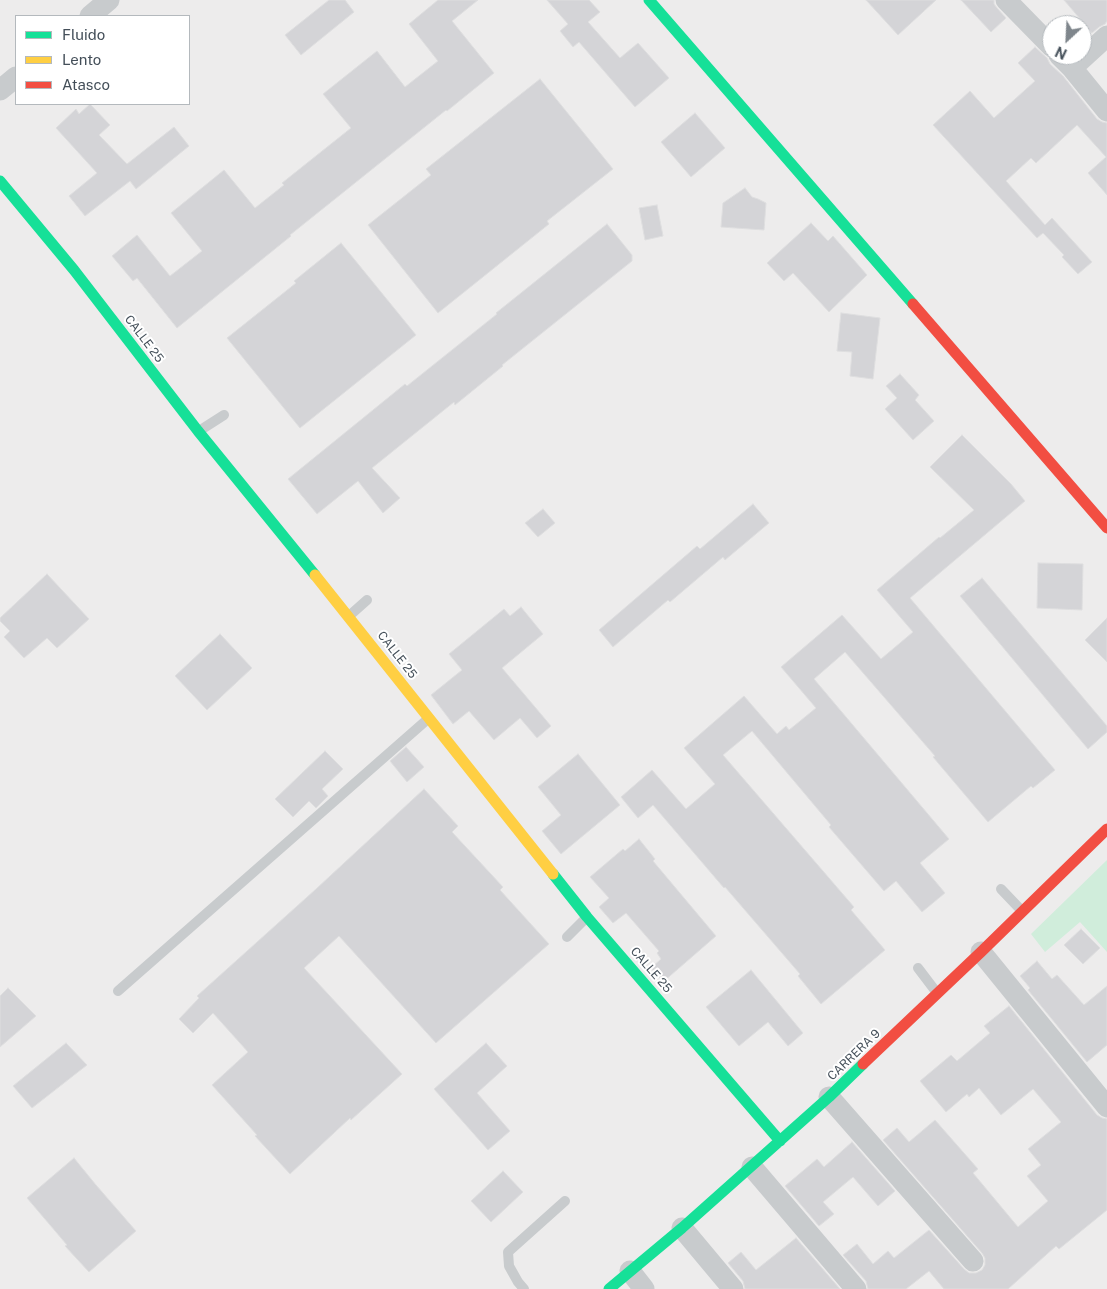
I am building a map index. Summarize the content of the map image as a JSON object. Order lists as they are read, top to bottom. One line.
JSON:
{"streets":{"street":["CALLE 25","CARRERA 9"]},"crossings":[["CALLE 25","CARRERA 9"]],"legend":["Fluido","Lento","Atasco"],"north":"bottom left"}
